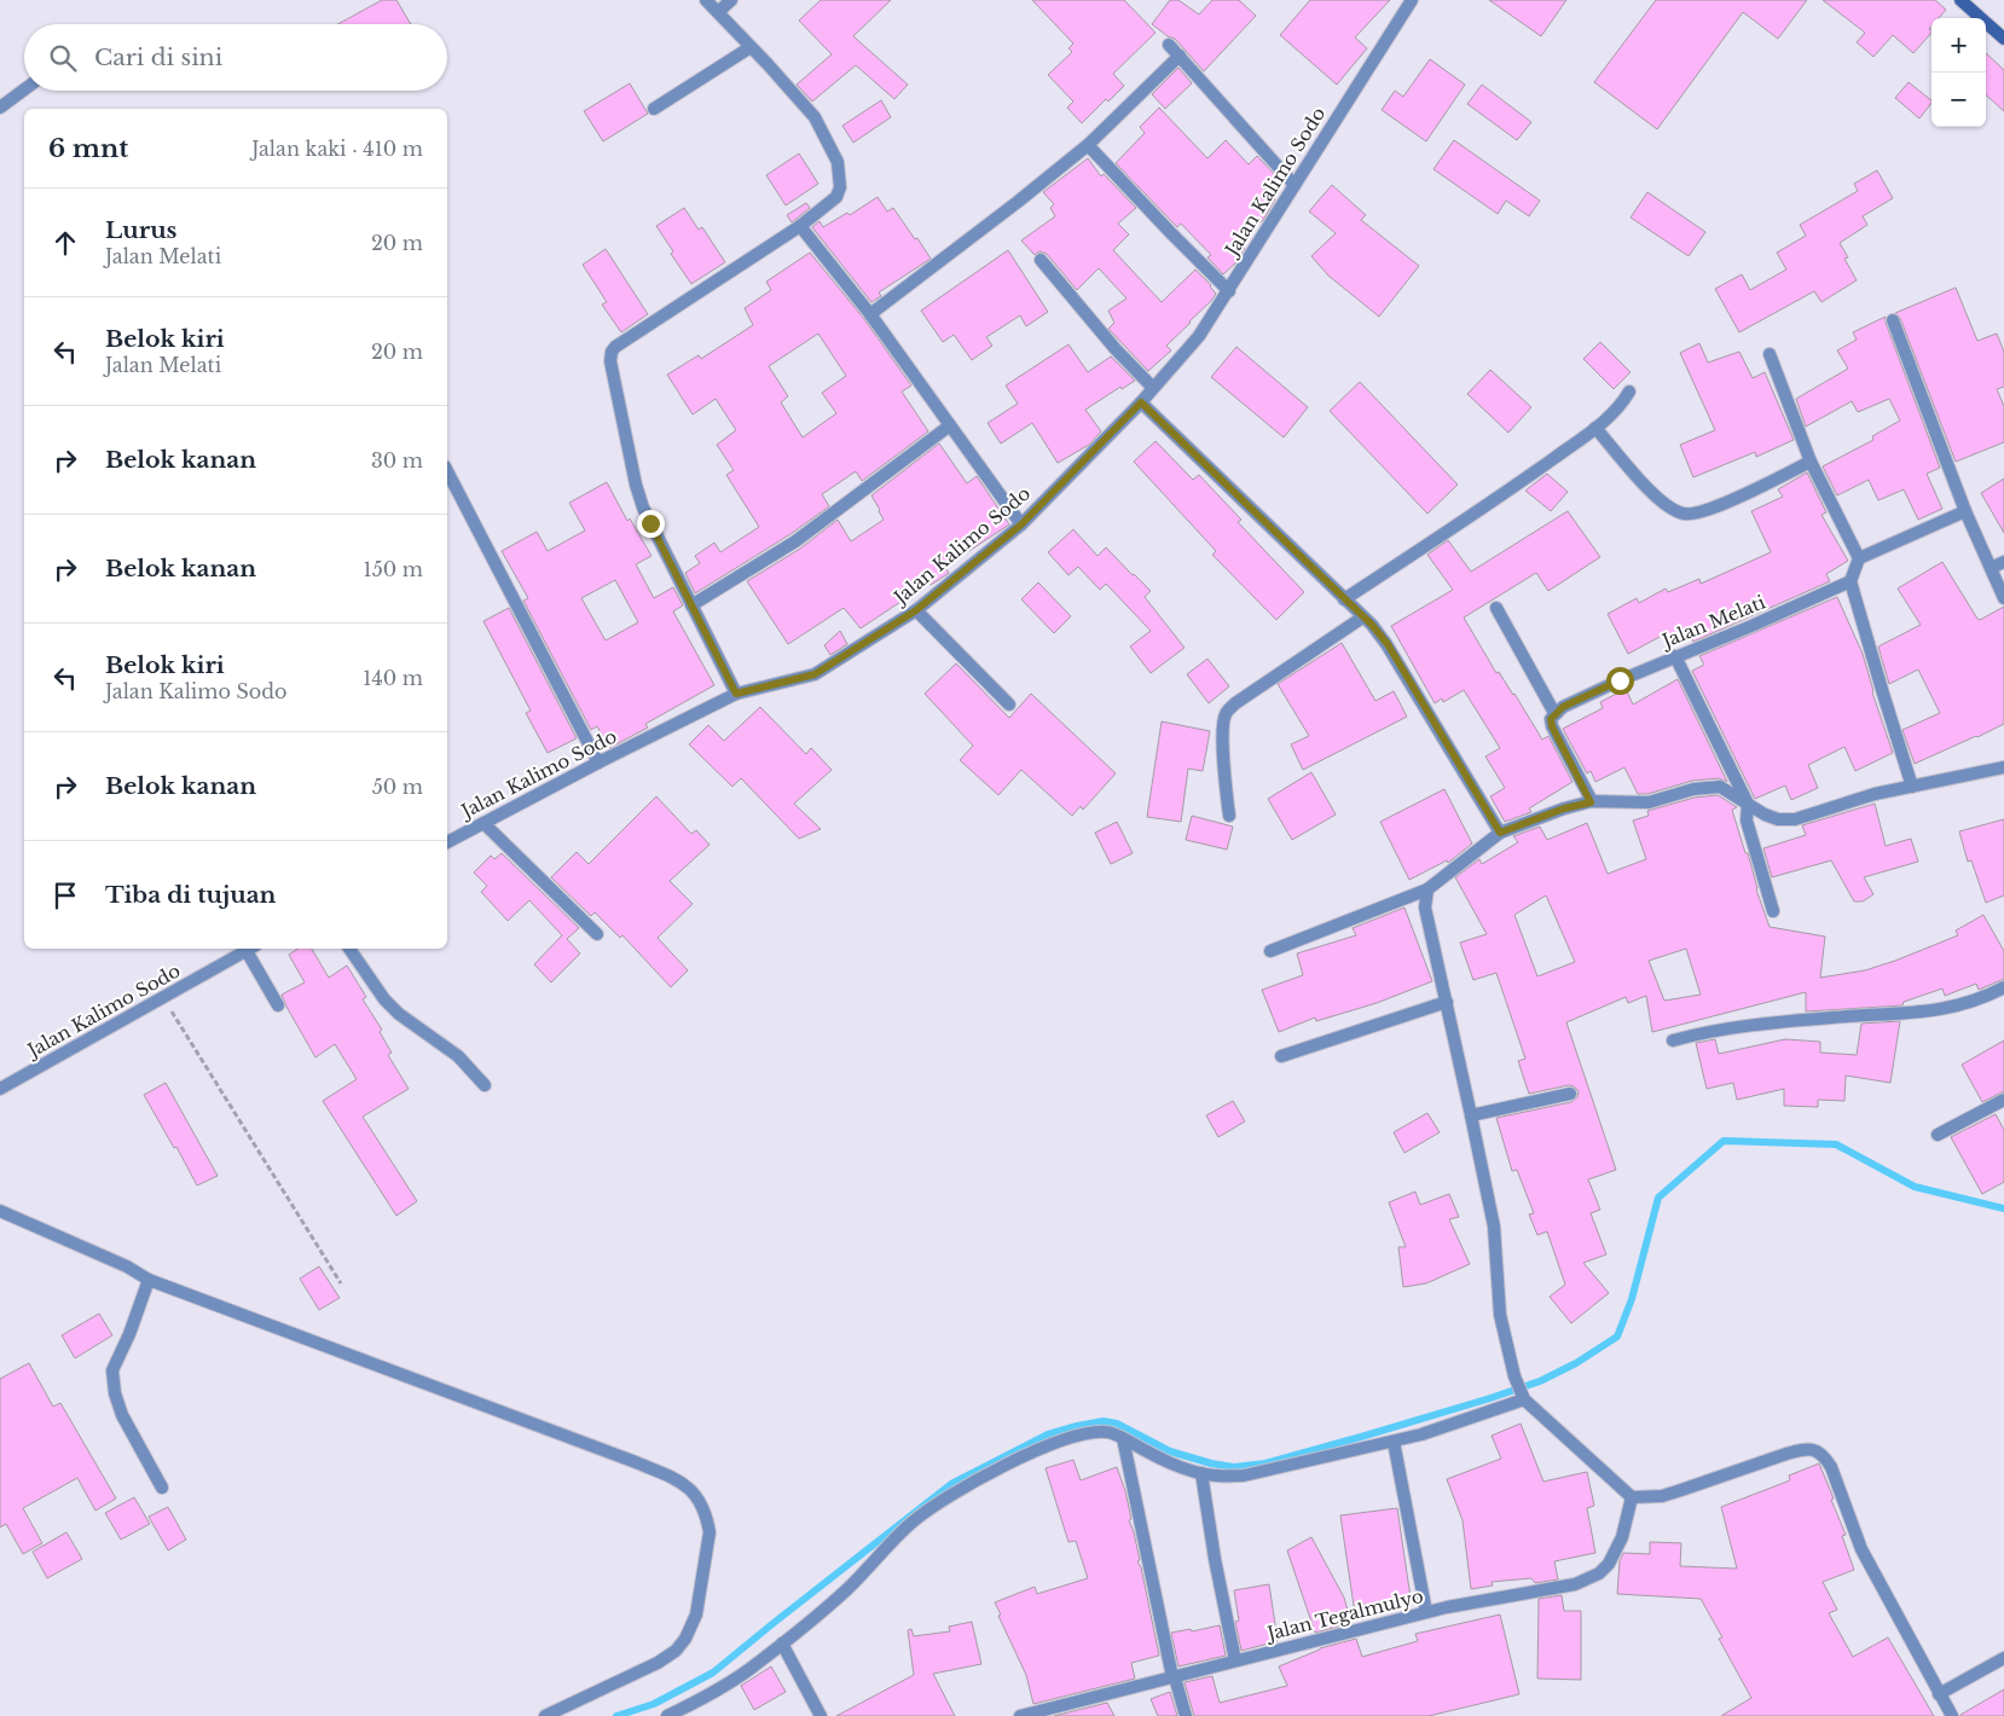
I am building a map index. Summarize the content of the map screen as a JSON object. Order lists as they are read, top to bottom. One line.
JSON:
{"streets":{"street":["Jalan Kalimo Sodo","Jalan Melati","Jalan Tegalmulyo"]},"page":{"map_buttons":["+","−"],"search":"Cari di sini","heading":["6 mnt","Jalan kaki · 410 m"],"list":[["Lurus","Jalan Melati","20 m"],["Belok kiri","Jalan Melati","20 m"],["Belok kanan","30 m"],["Belok kanan","150 m"],["Belok kiri","Jalan Kalimo Sodo","140 m"],["Belok kanan","50 m"],"Tiba di tujuan"]}}
